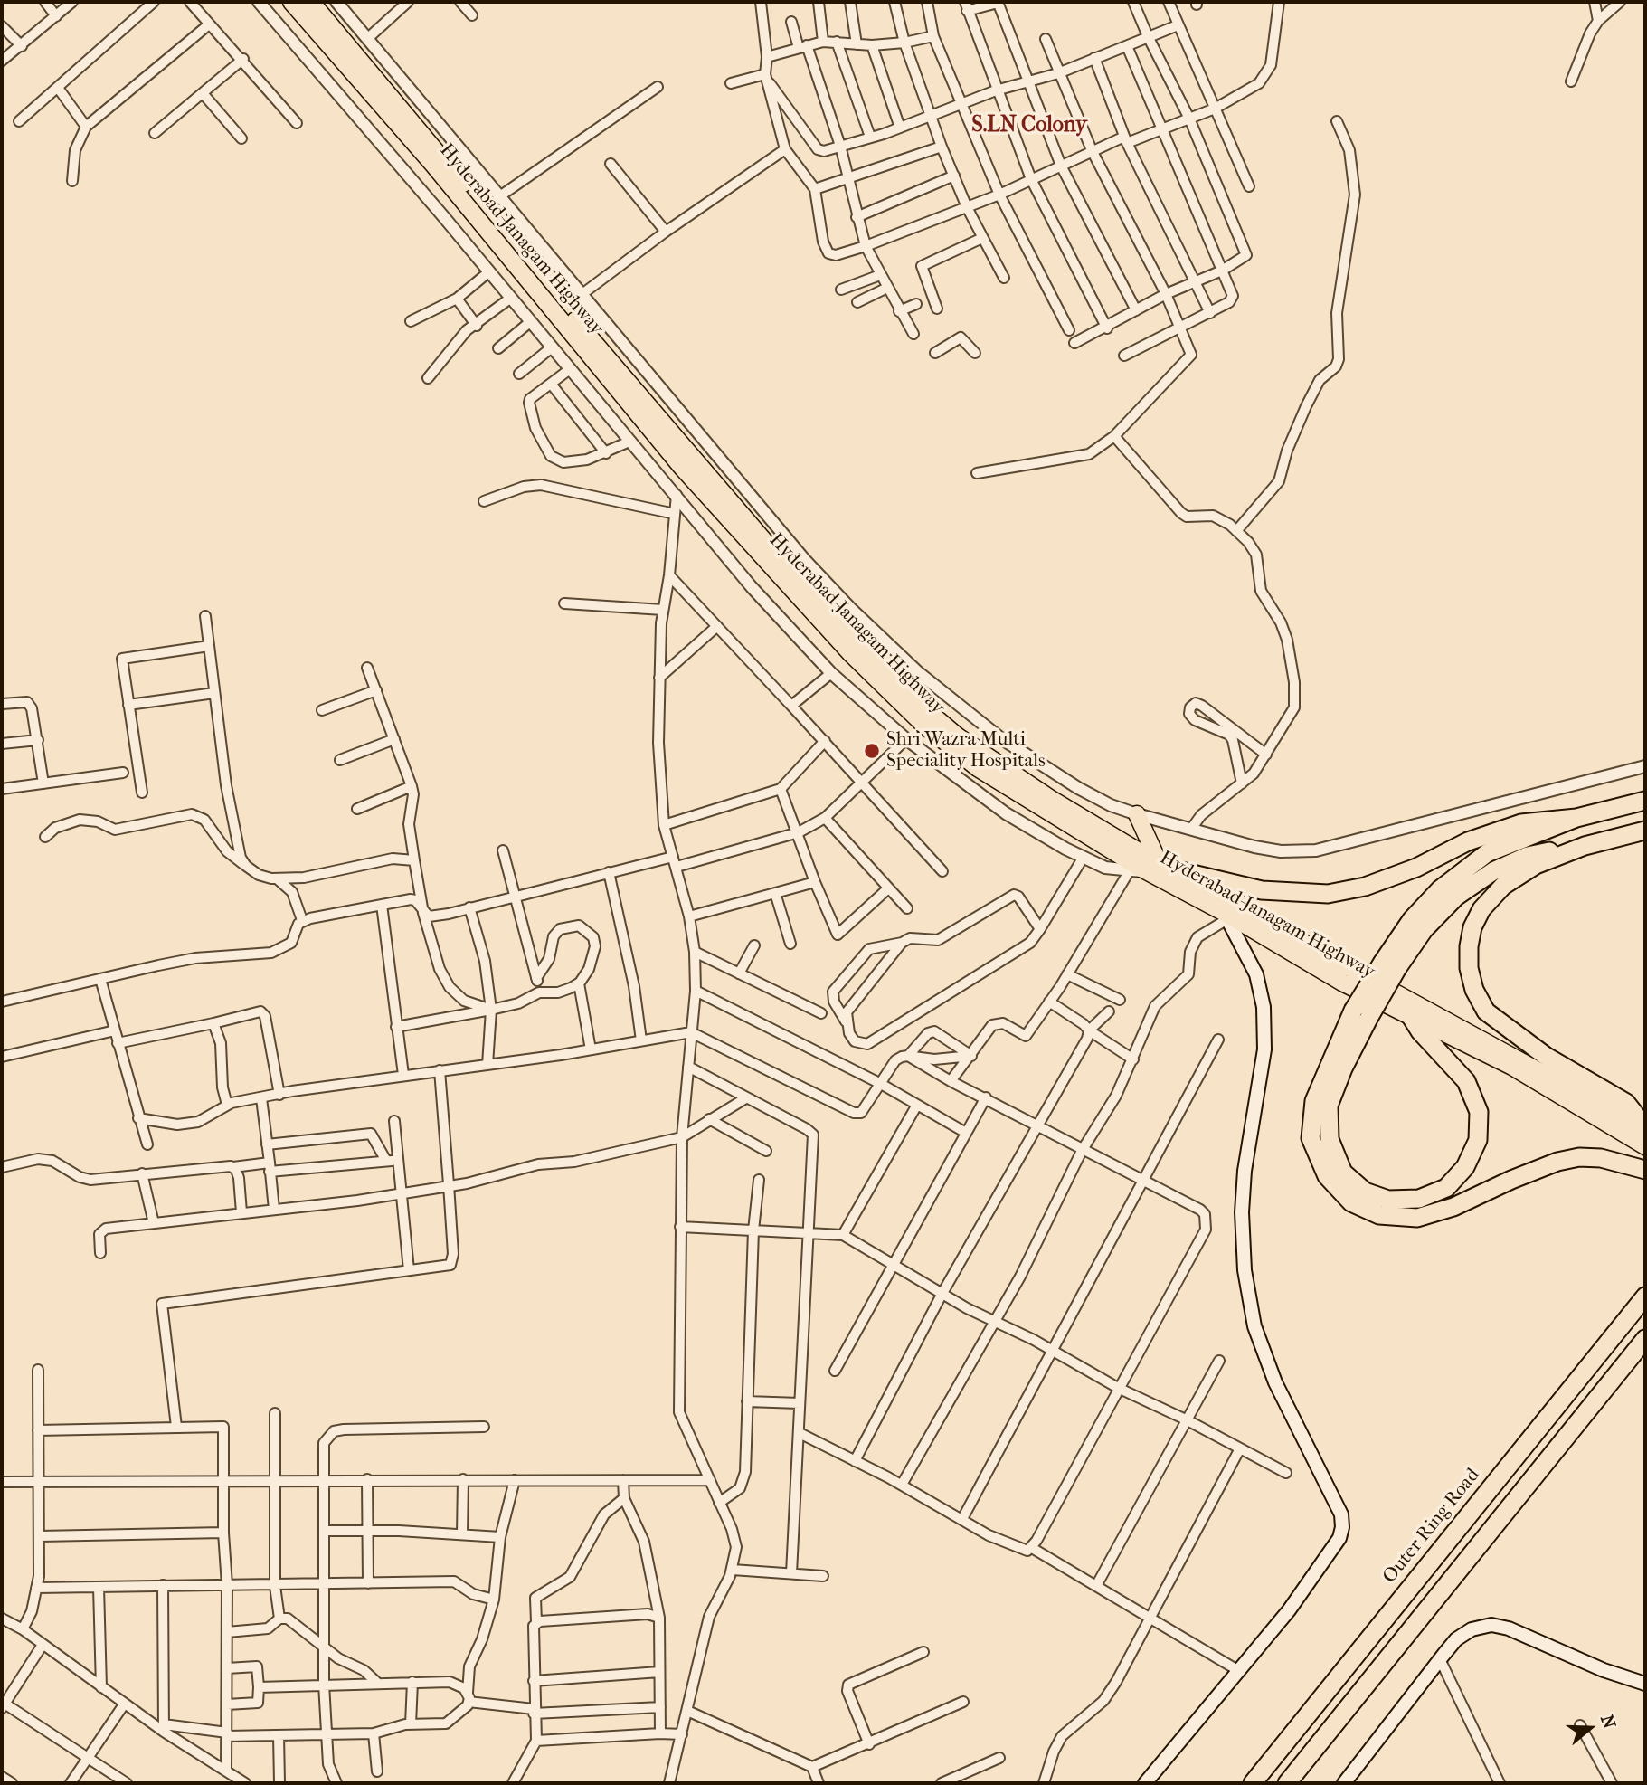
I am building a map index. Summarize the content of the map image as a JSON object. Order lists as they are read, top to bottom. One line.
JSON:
{"streets":{"highway":["Hyderabad-Janagam Highway","Outer Ring Road"]},"districts":["S.LN Colony"],"places":["Shri Wazra Multi Speciality Hospitals"],"north":"right"}
